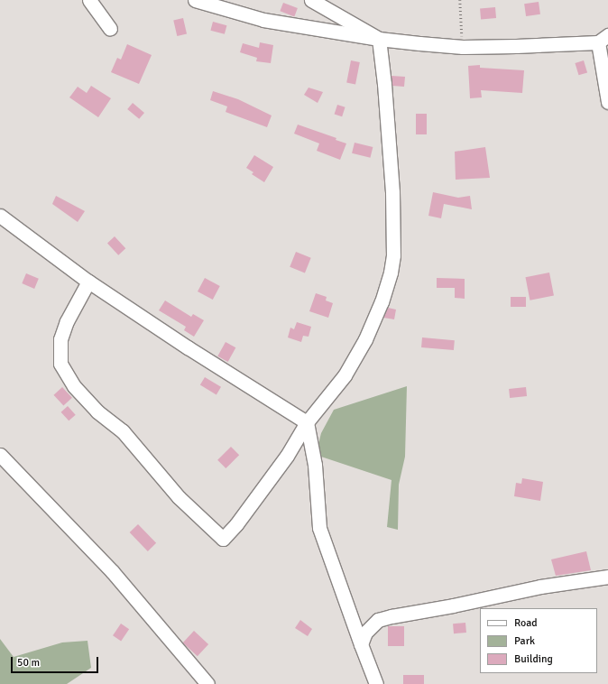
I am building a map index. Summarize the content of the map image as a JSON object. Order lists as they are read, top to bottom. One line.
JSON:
{"legend":["Road","Park","Building"],"scale_bar":"50 m"}
